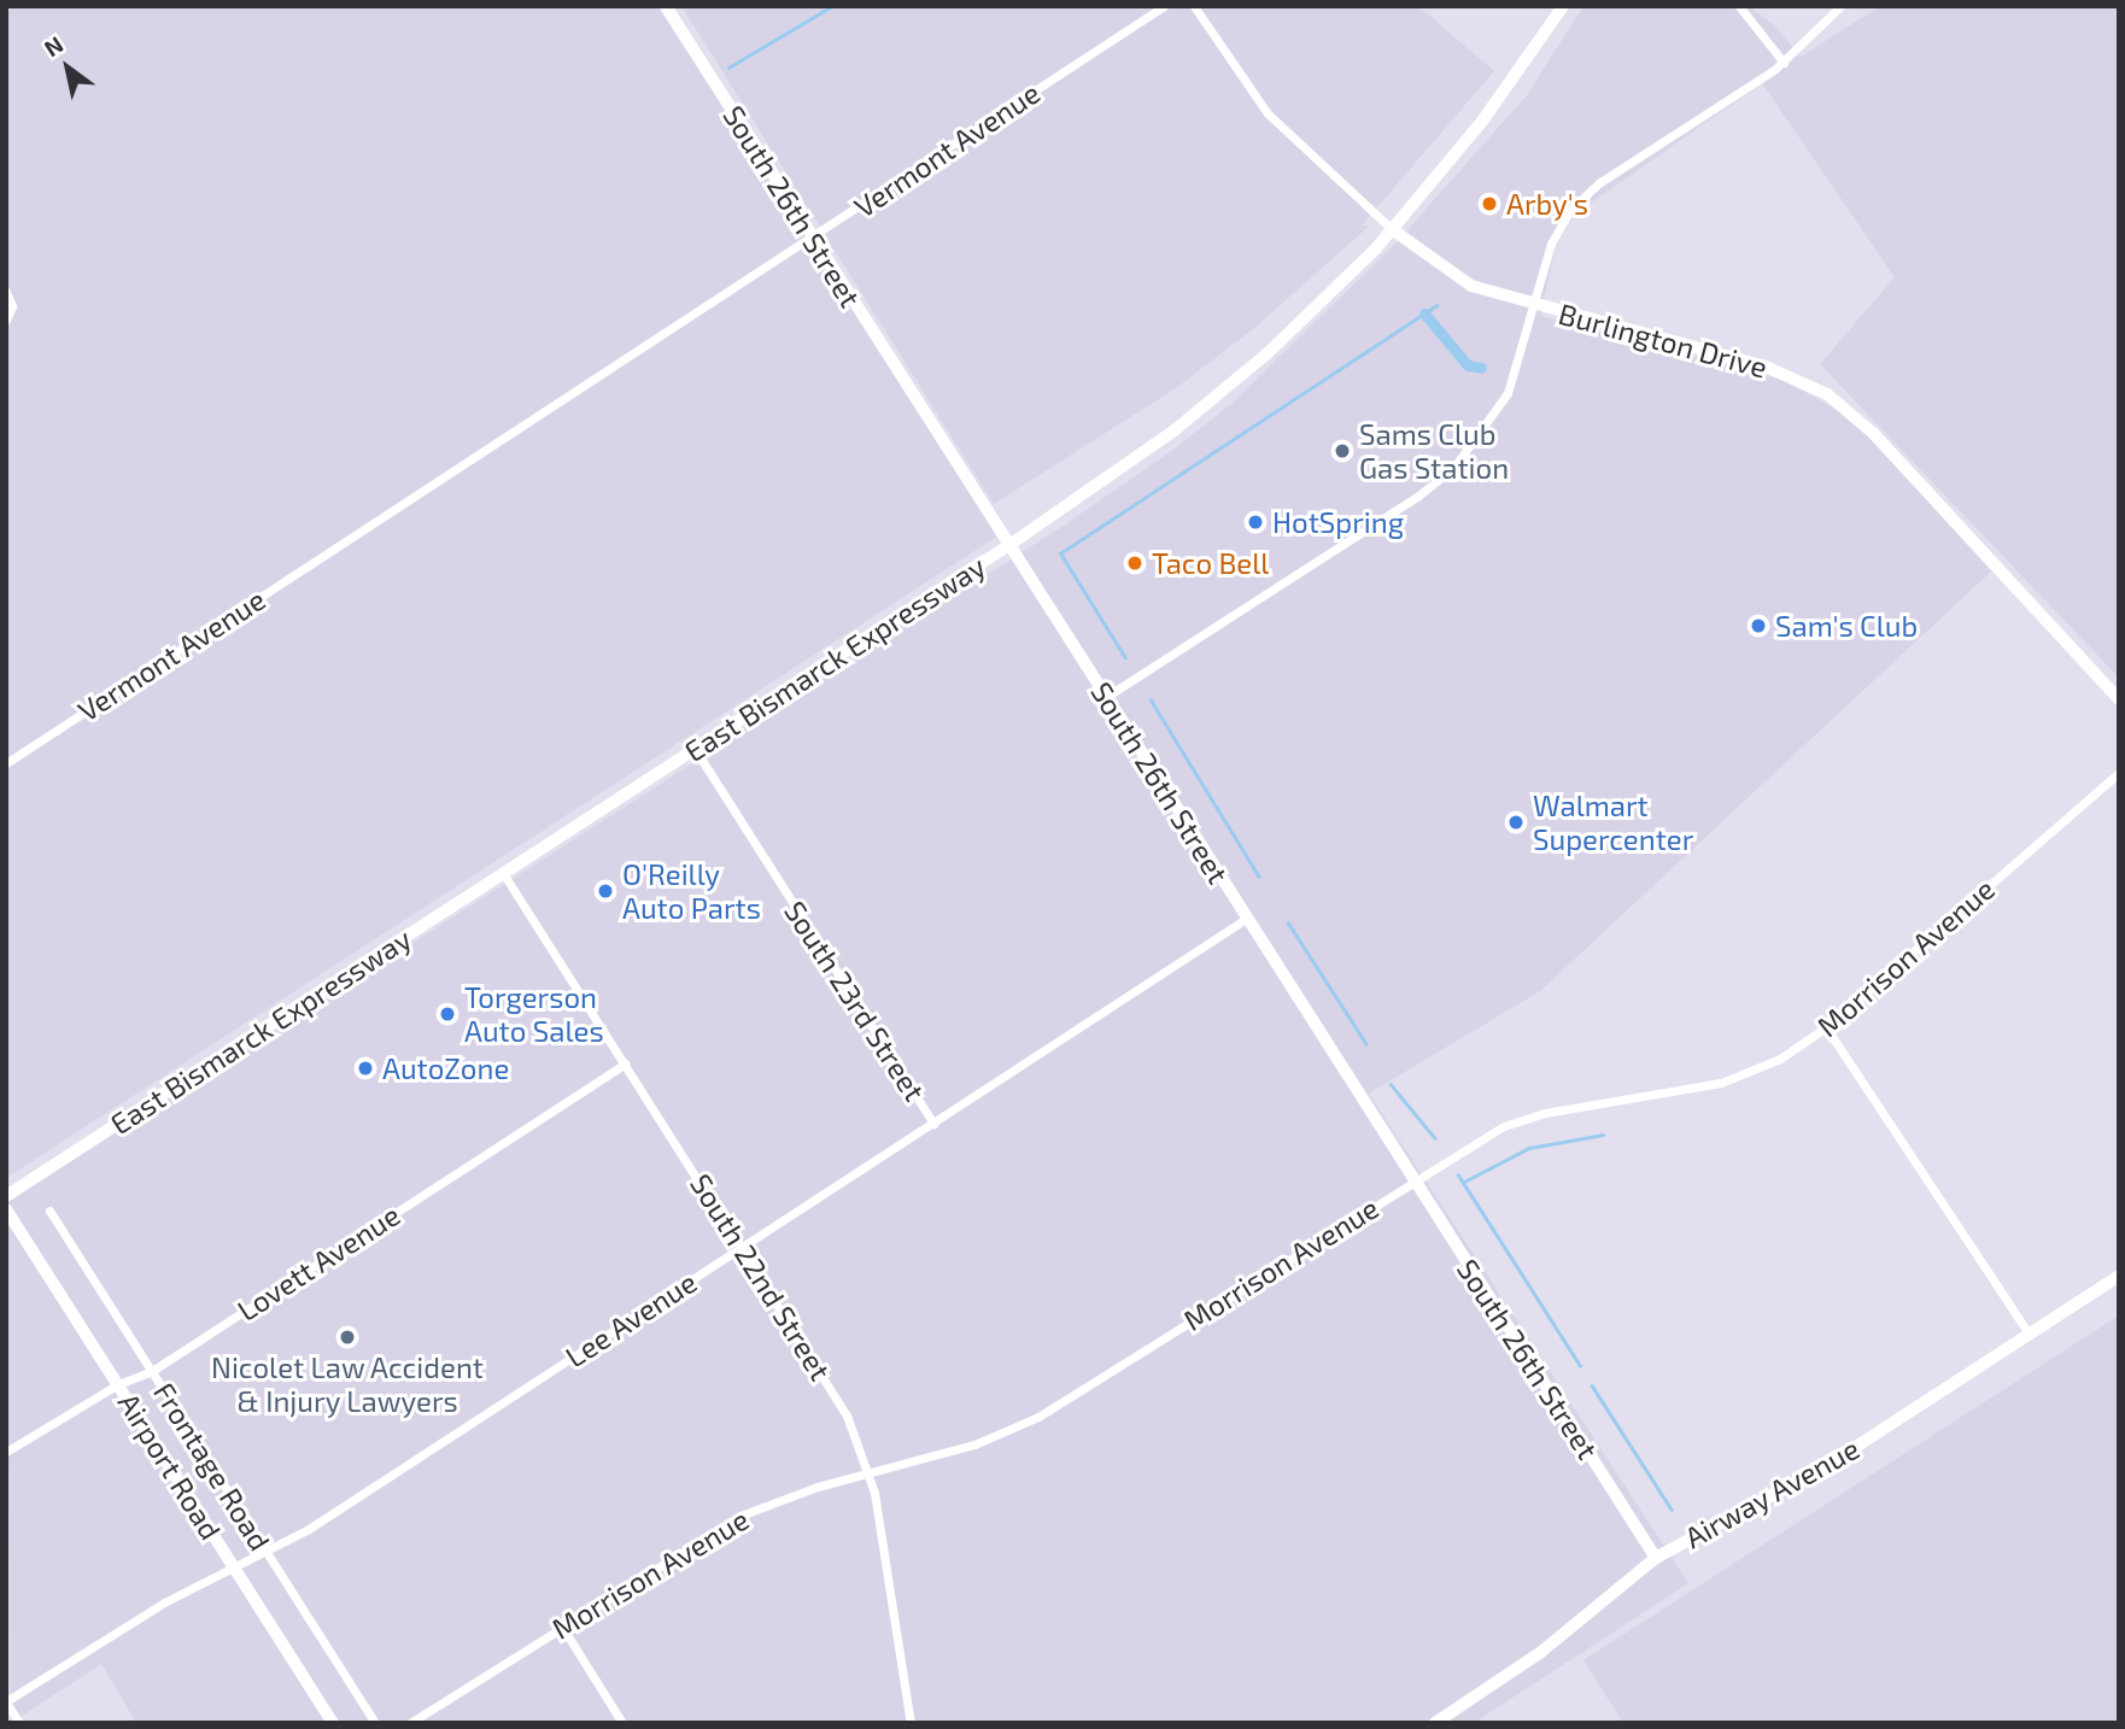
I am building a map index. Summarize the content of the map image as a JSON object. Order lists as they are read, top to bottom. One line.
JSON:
{"streets":{"main road":["East Bismarck Expressway"],"street":["Vermont Avenue","South 26th Street","Burlington Drive","Morrison Avenue","South 23rd Street","Lovett Avenue","South 22nd Street","Lee Avenue","Airport Road","Frontage Road","Airway Avenue"]},"crossings":[["Vermont Avenue","South 26th Street"],["South 26th Street","East Bismarck Expressway"],["South 26th Street","Morrison Avenue"],["South 26th Street","Lee Avenue"],["South 26th Street","Airway Avenue"],["Burlington Drive","East Bismarck Expressway"],["East Bismarck Expressway","South 23rd Street"],["East Bismarck Expressway","South 22nd Street"],["Morrison Avenue","South 22nd Street"],["South 23rd Street","Lee Avenue"],["Lovett Avenue","South 22nd Street"],["Lovett Avenue","Airport Road"],["Lovett Avenue","Frontage Road"],["South 22nd Street","Lee Avenue"],["Lee Avenue","Airport Road"],["Lee Avenue","Frontage Road"]],"places":["Arby's","Sams Club Gas Station","HotSpring","Taco Bell","Sam's Club","Walmart Supercenter","O'Reilly Auto Parts","Torgerson Auto Sales","AutoZone","Nicolet Law Accident & Injury Lawyers"],"north":"top left"}
